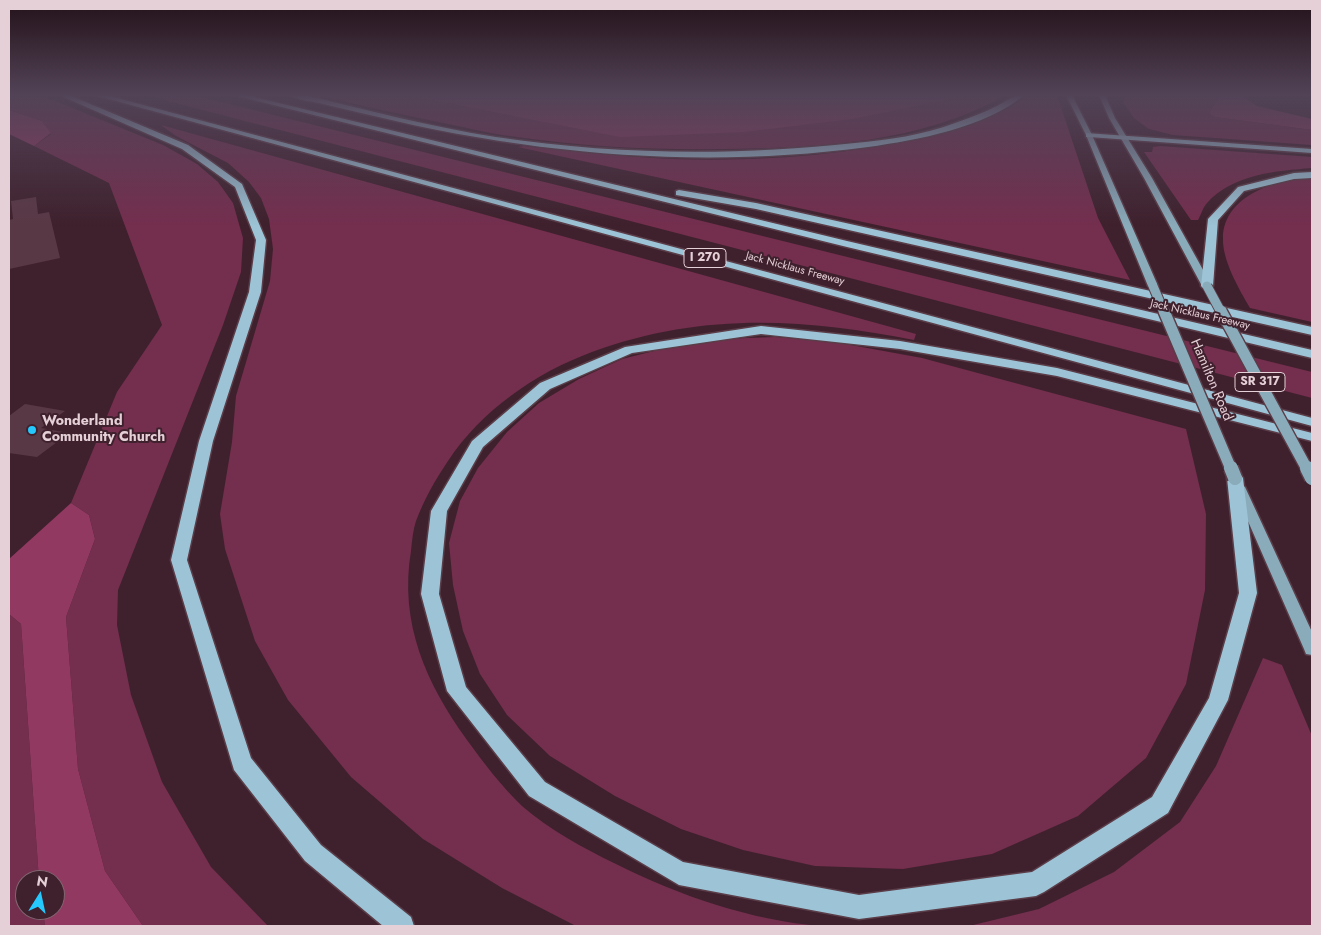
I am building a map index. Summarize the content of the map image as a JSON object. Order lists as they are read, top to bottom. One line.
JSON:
{"streets":{"highway":["I 270","Jack Nicklaus Freeway"],"main road":["Hamilton Road","SR 317"]},"places":["Wonderland Community Church"],"north":"top"}
